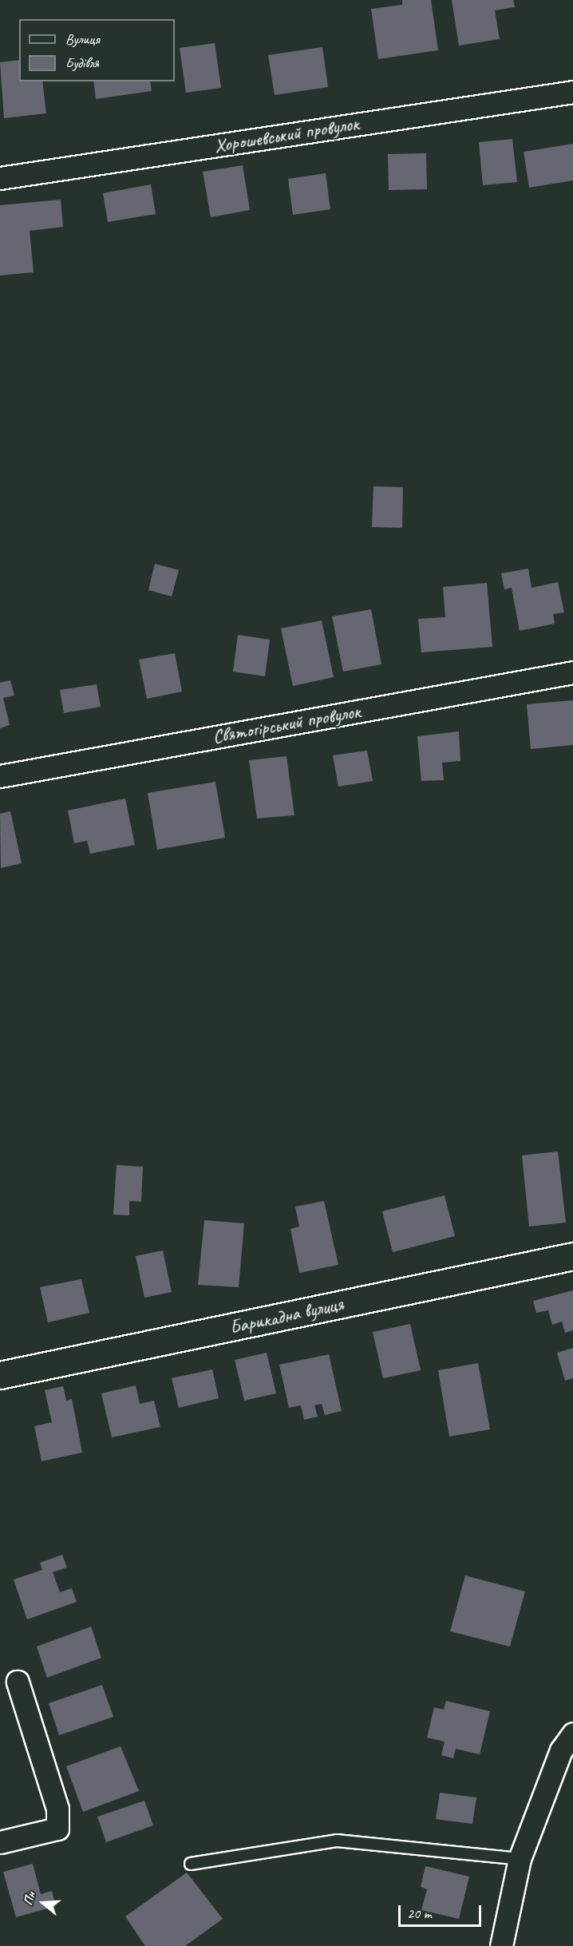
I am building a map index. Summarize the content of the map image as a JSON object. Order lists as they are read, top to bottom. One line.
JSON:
{"streets":{"street":["Хорошевський провулок","Святогірський провулок","Барикадна вулиця"]},"legend":["Вулиця","Будівля"],"scale_bar":"20 m","north":"left"}
